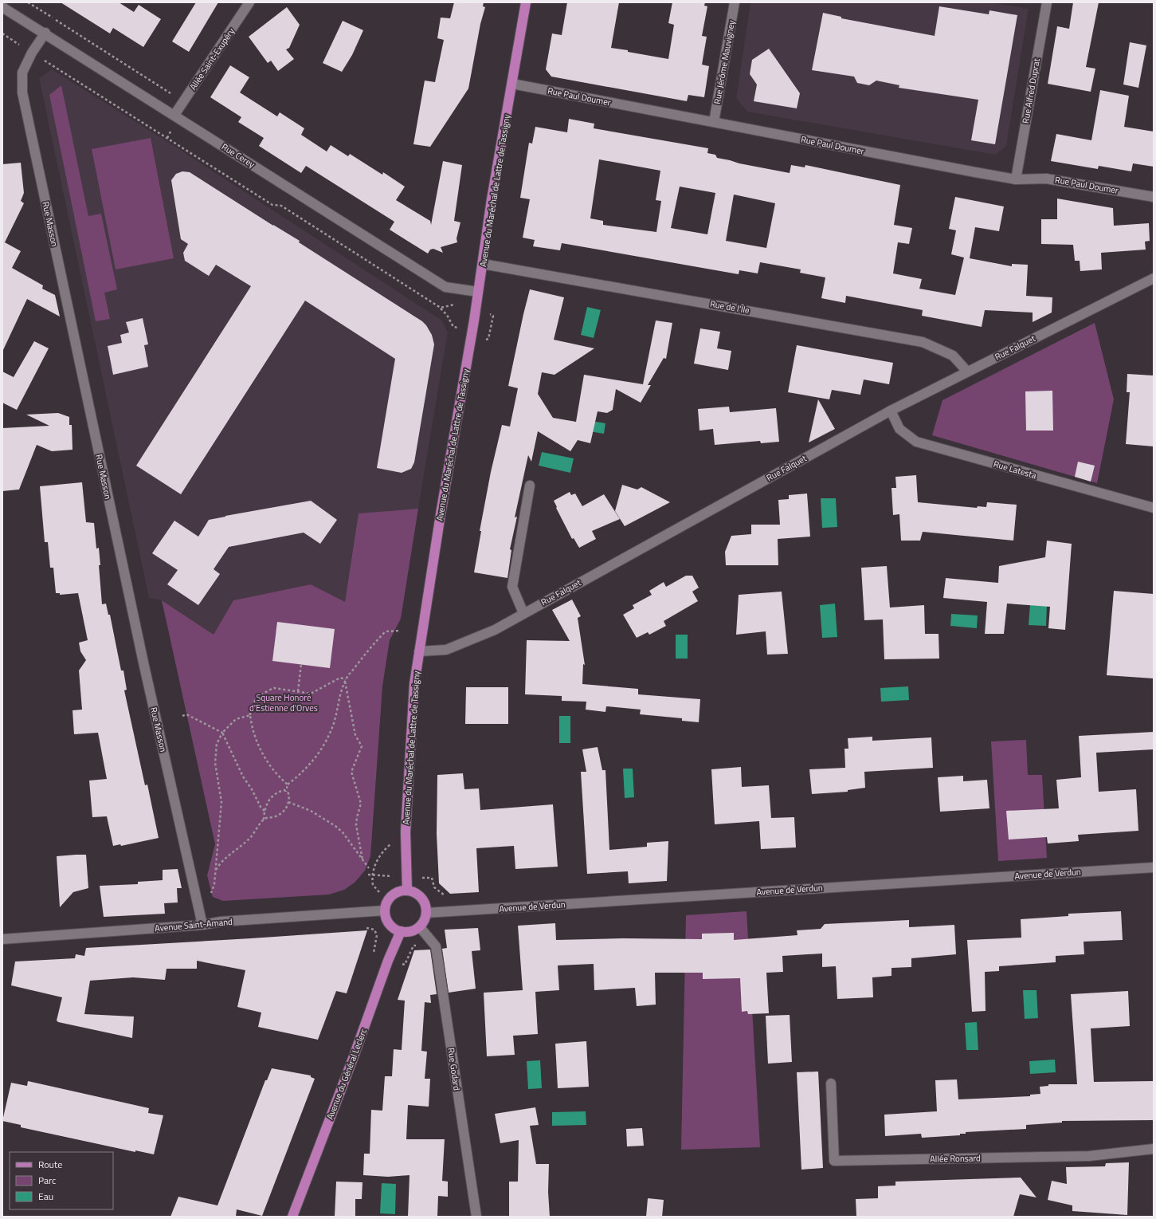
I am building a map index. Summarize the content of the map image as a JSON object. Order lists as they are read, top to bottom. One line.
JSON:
{"streets":{"main road":["Avenue du Maréchal de Lattre de Tassigny","Avenue du Général Leclerc"],"street":["Allée Saint-Exupéry","Rue Jérôme Mauvigney","Rue Alfred Duprat","Rue Paul Doumer","Rue Cerey","Rue Masson","Rue de l'Île","Rue Falquet","Rue Latesta","Avenue de Verdun","Avenue Saint-Amand","Rue Godard","Allée Ronsard"]},"crossings":[["Allée Saint-Exupéry","Rue Cerey"],["Rue Jérôme Mauvigney","Rue Paul Doumer"],["Rue Alfred Duprat","Rue Paul Doumer"],["Rue Paul Doumer","Avenue du Maréchal de Lattre de Tassigny"],["Rue Cerey","Avenue du Maréchal de Lattre de Tassigny"],["Rue Cerey","Rue Masson"],["Avenue du Maréchal de Lattre de Tassigny","Rue de l'Île"],["Avenue du Maréchal de Lattre de Tassigny","Rue Falquet"],["Avenue du Maréchal de Lattre de Tassigny","Avenue de Verdun"],["Avenue du Maréchal de Lattre de Tassigny","Avenue Saint-Amand"],["Avenue du Maréchal de Lattre de Tassigny","Rue Godard"],["Avenue du Maréchal de Lattre de Tassigny","Avenue du Général Leclerc"],["Rue Masson","Avenue Saint-Amand"],["Rue de l'Île","Rue Falquet"],["Rue Falquet","Rue Latesta"],["Avenue de Verdun","Avenue Saint-Amand"],["Avenue de Verdun","Rue Godard"],["Avenue de Verdun","Avenue du Général Leclerc"],["Avenue Saint-Amand","Rue Godard"],["Avenue Saint-Amand","Avenue du Général Leclerc"],["Rue Godard","Avenue du Général Leclerc"]],"parks":["Square Honoré d'Estienne d'Orves"],"legend":["Route","Parc","Eau"]}
